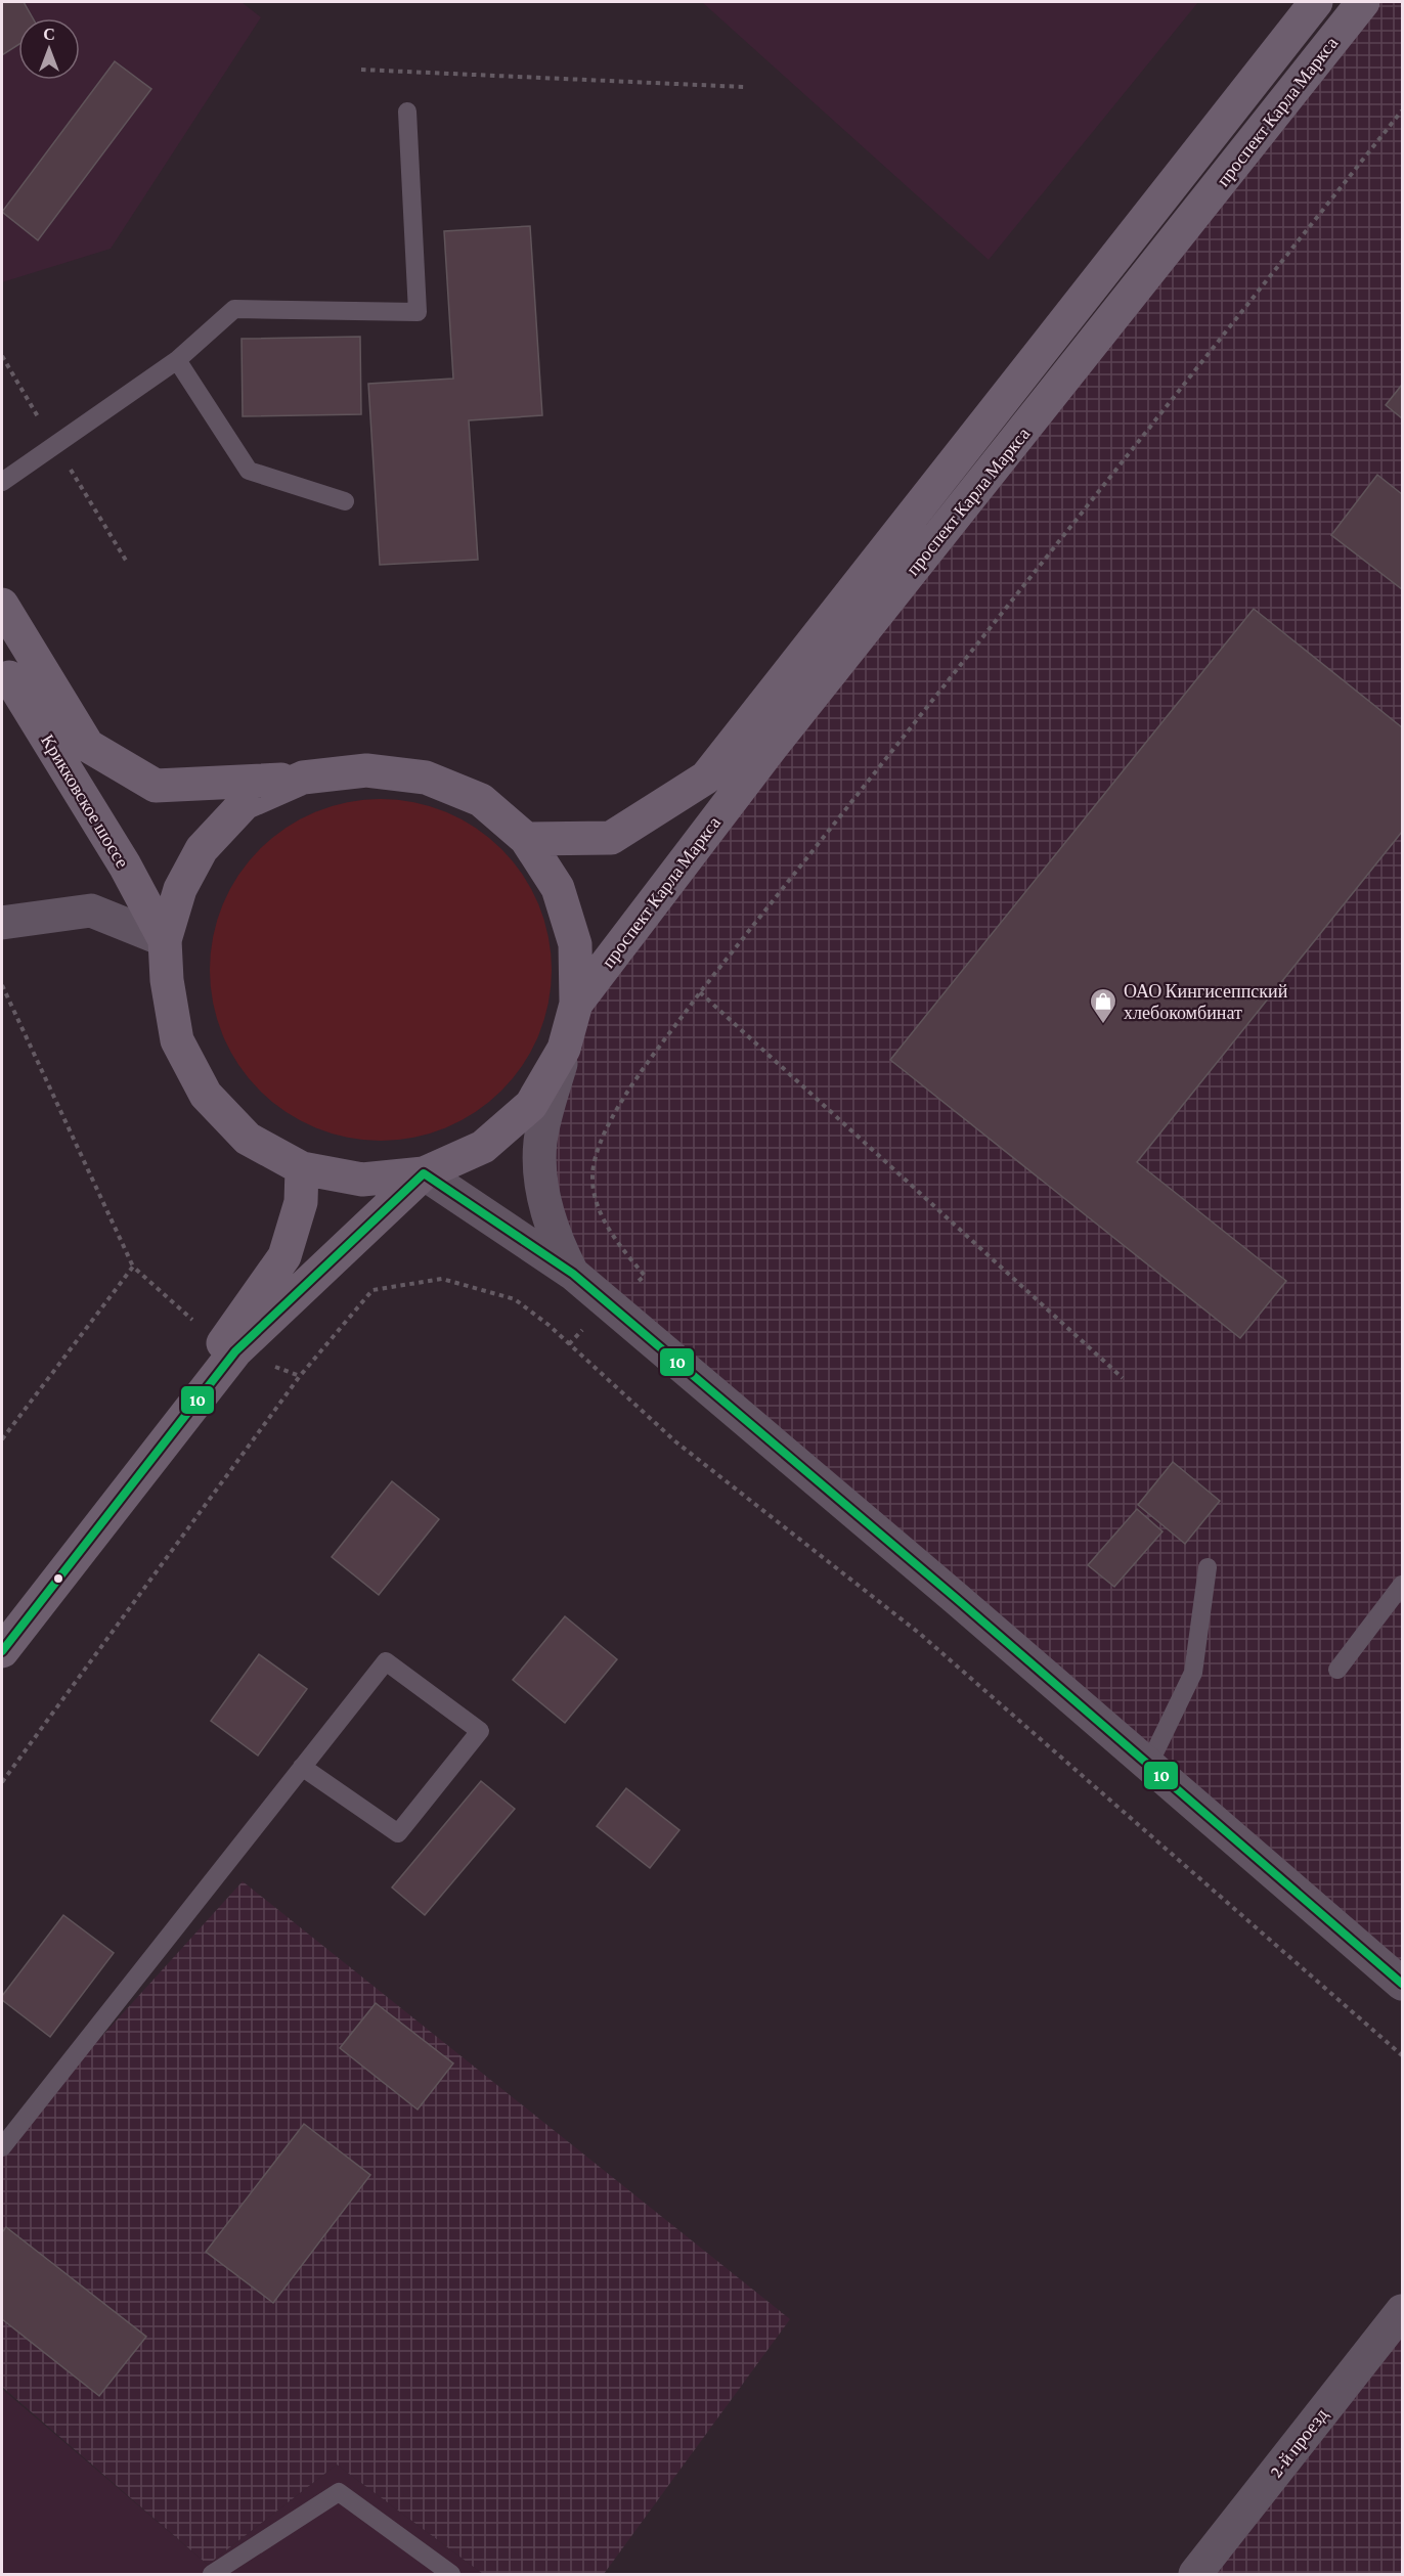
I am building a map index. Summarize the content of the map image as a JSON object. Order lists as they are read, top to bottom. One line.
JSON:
{"streets":{"main road":["проспект Карла Маркса","Крикковское шоссе"],"street":["2-й проезд"]},"crossings":[["проспект Карла Маркса","Крикковское шоссе"]],"places":{"shop":["ОАО Кингисеппский хлебокомбинат"]},"lines":["transit line 10"],"north":"top"}
